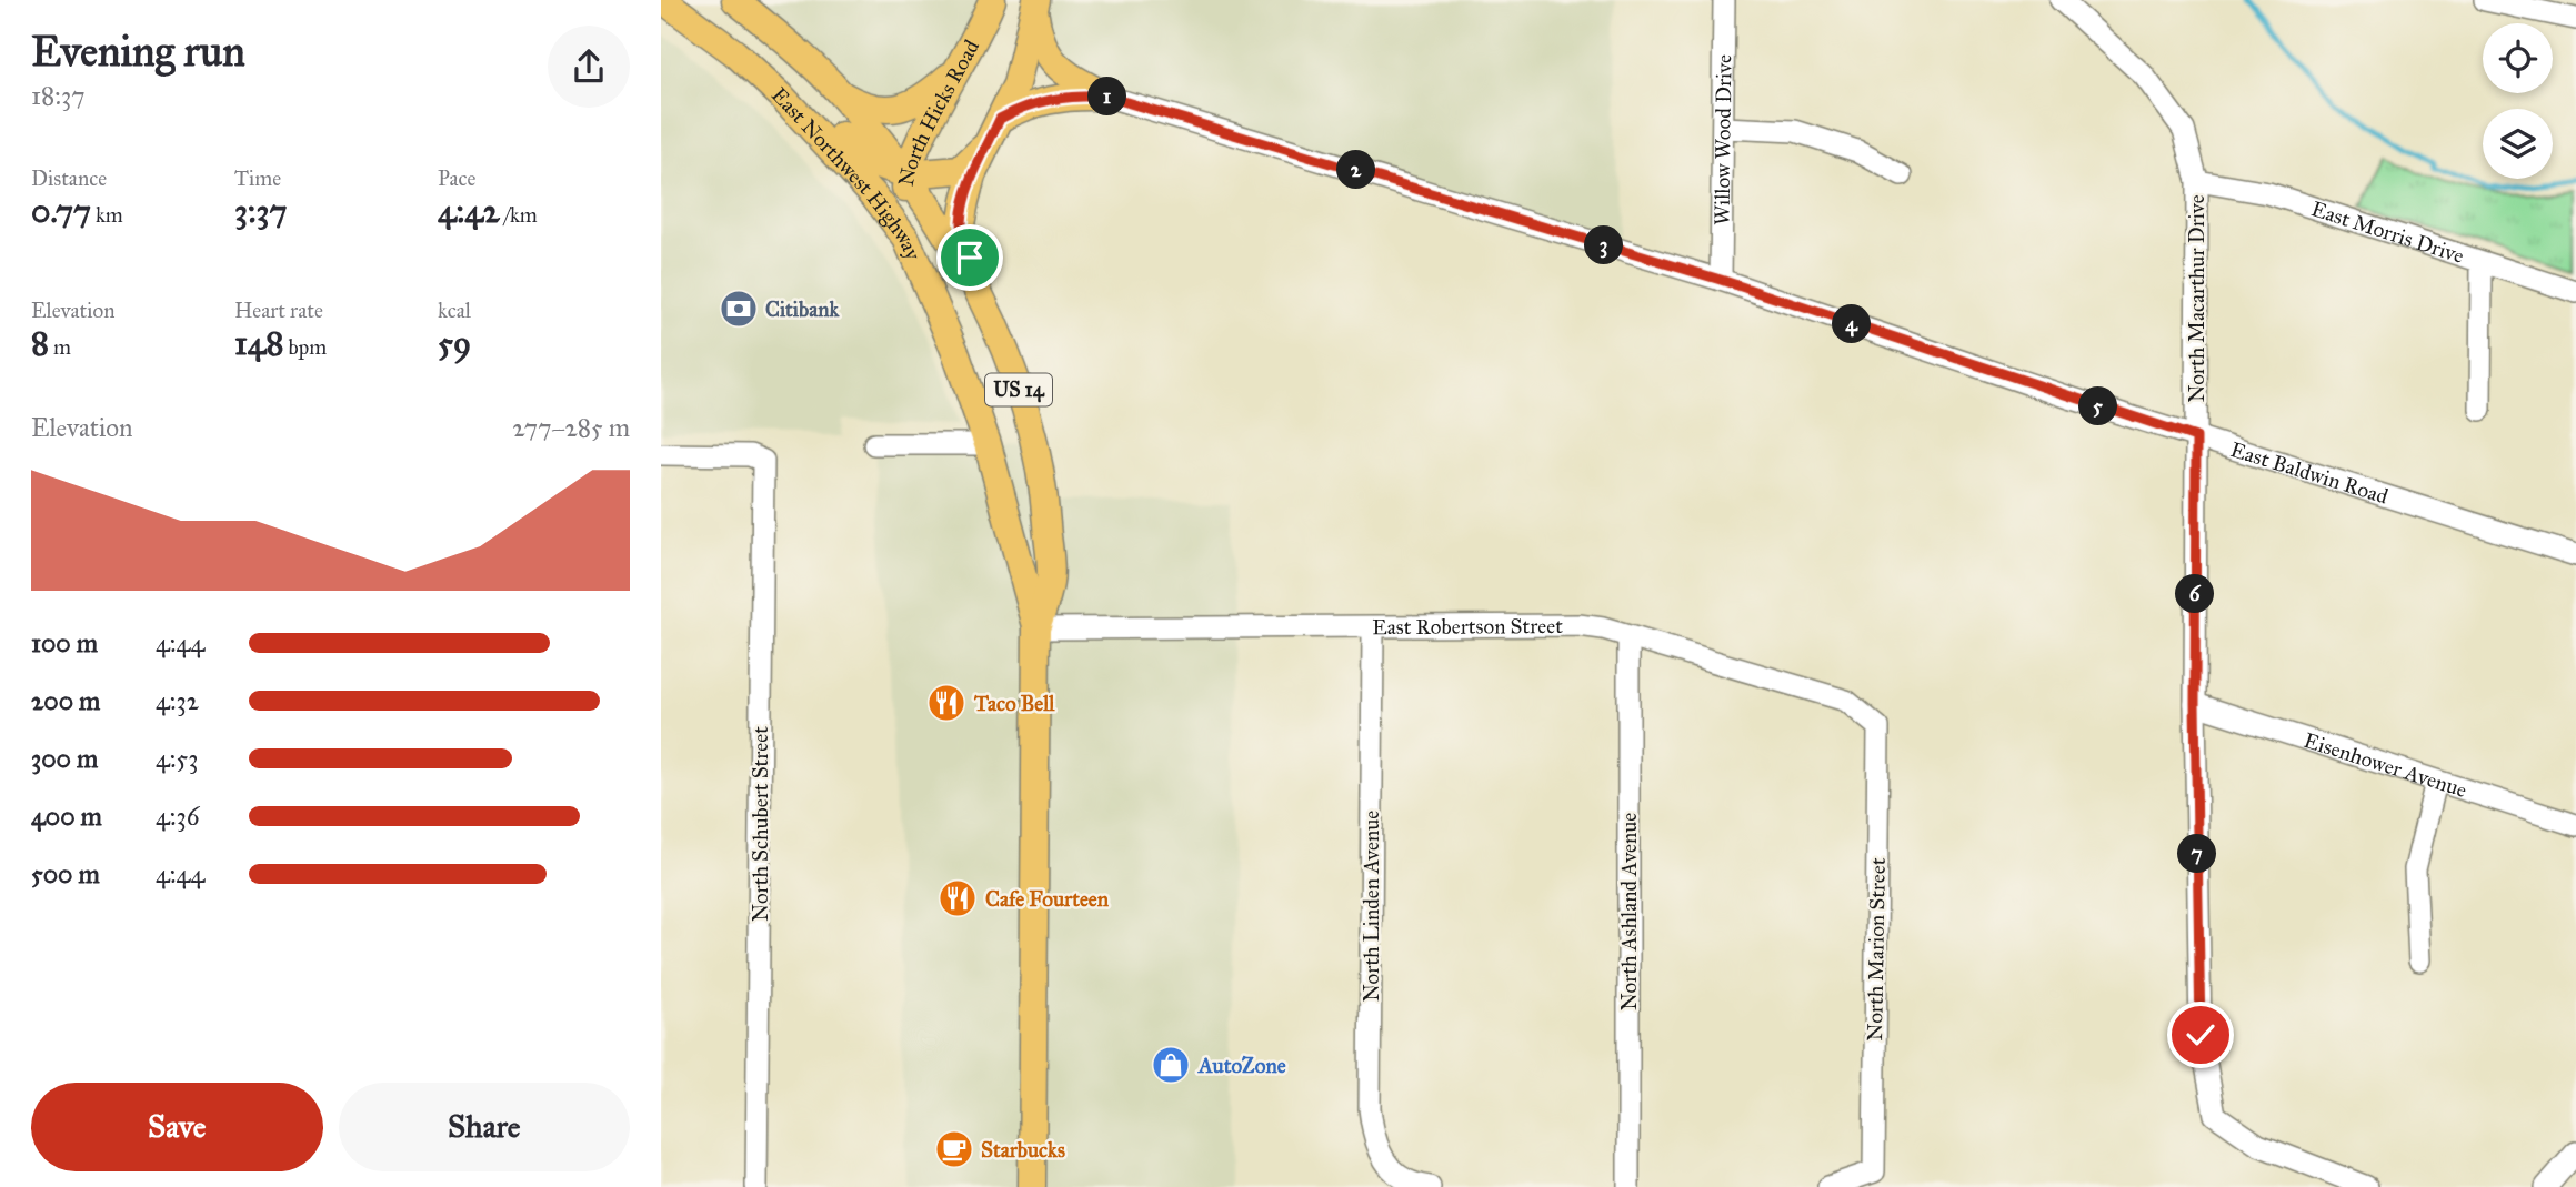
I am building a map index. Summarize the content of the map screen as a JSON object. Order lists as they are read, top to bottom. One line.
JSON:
{"streets":{"main road":["North Hicks Road","East Northwest Highway","US 14"],"street":["Willow Wood Drive","East Morris Drive","North Macarthur Drive","East Baldwin Road","East Robertson Street","Eisenhower Avenue","North Schubert Street","North Linden Avenue","North Ashland Avenue","North Marion Street"]},"crossings":[["North Hicks Road","East Northwest Highway"],["Willow Wood Drive","East Baldwin Road"],["East Northwest Highway","US 14"],["East Northwest Highway","East Robertson Street"],["East Morris Drive","North Macarthur Drive"],["North Macarthur Drive","East Baldwin Road"],["North Macarthur Drive","Eisenhower Avenue"],["US 14","East Robertson Street"],["East Robertson Street","North Linden Avenue"],["East Robertson Street","North Ashland Avenue"],["East Robertson Street","North Marion Street"]],"places":{"bank":["Citibank"],"restaurant":["Taco Bell","Cafe Fourteen"],"shop":["AutoZone"],"cafe":["Starbucks"]},"page":{"heading":["Evening run","18:37"],"pins":["1","2","3","4","5","6","7"],"stats":[["Distance","0.77 km"],["Time","3:37"],["Pace","4:42 /km"],["Elevation","8 m"],["Heart rate","148 bpm"],["kcal","59"]],"chart":["Elevation","277–285 m"],"list":[{"name":"100 m","note":"4:44"},{"name":"200 m","note":"4:32"},{"name":"300 m","note":"4:53"},{"name":"400 m","note":"4:36"},{"name":"500 m","note":"4:44"}],"buttons":["Save","Share"]}}
